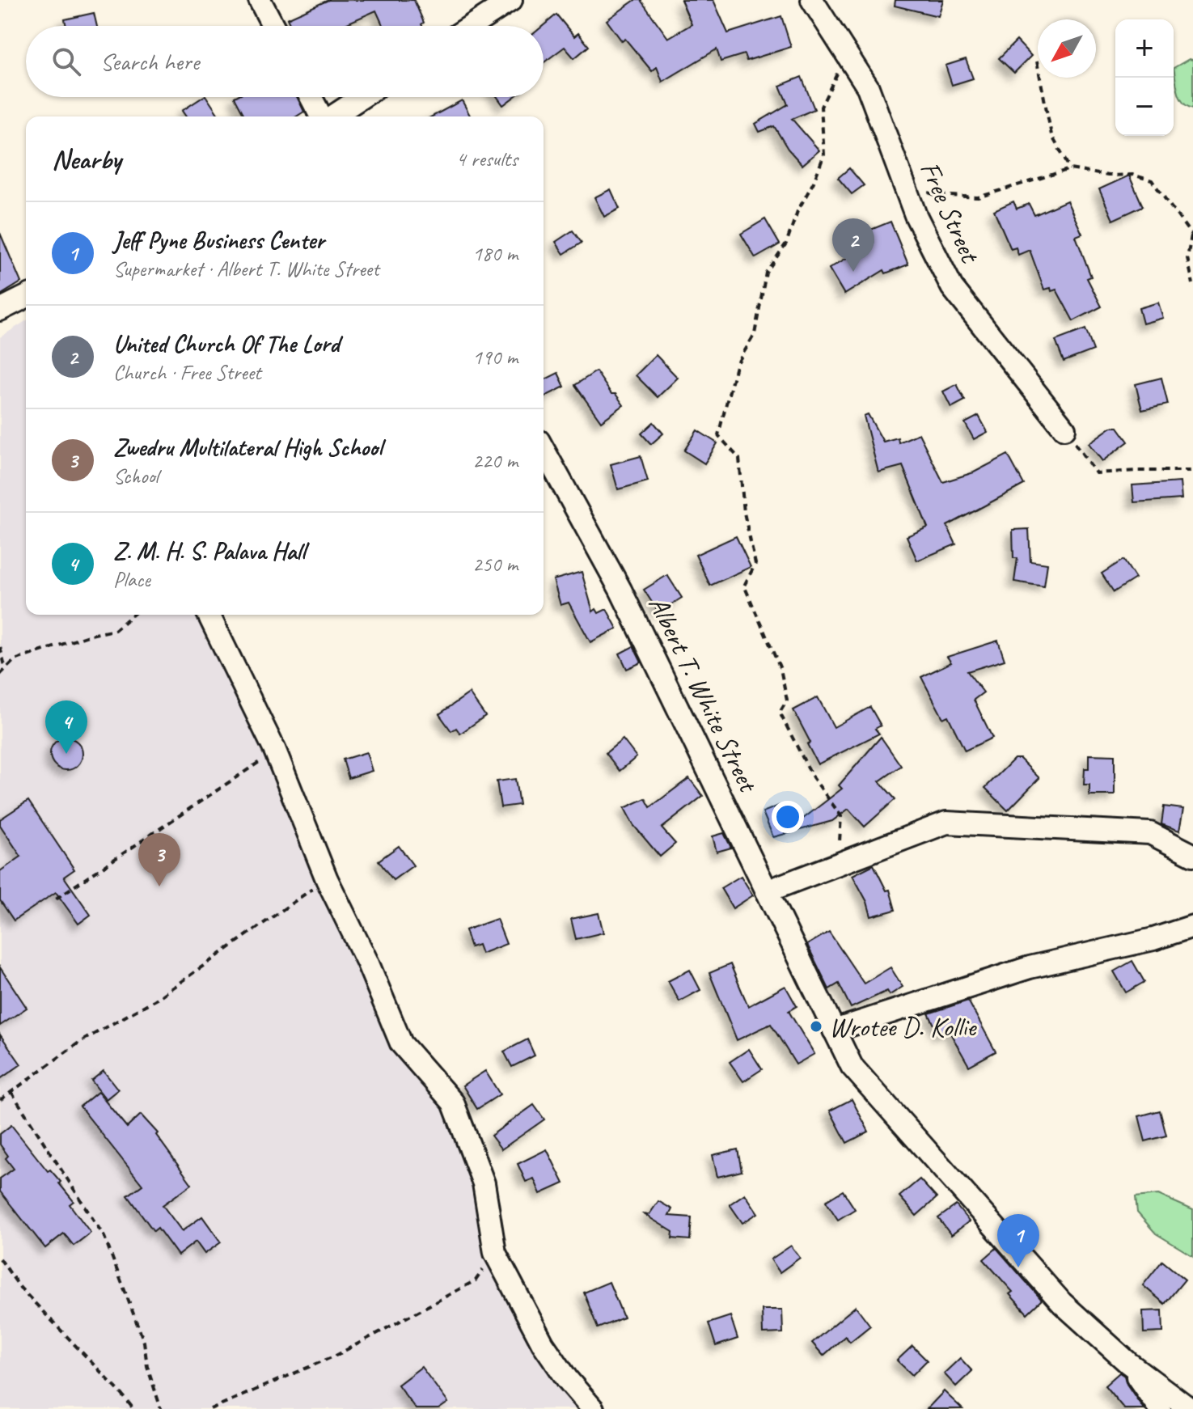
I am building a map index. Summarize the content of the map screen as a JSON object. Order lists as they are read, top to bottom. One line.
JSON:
{"streets":{"street":["Free Street","Albert T. White Street"]},"places":["Wrotee D. Kollie"],"north":"bottom left","page":{"map_buttons":["+","−"],"search":"Search here","heading":["Nearby","4 results"],"list":[{"mark":"1","name":"Jeff Pyne Business Center","note":"Supermarket · Albert T. White Street","value":"180 m"},{"mark":"2","name":"United Church Of The Lord","note":"Church · Free Street","value":"190 m"},{"mark":"3","name":"Zwedru Multilateral High School","note":"School","value":"220 m"},{"mark":"4","name":"Z. M. H. S. Palava Hall","note":"Place","value":"250 m"}],"pins":["2","4","3","1"]}}
